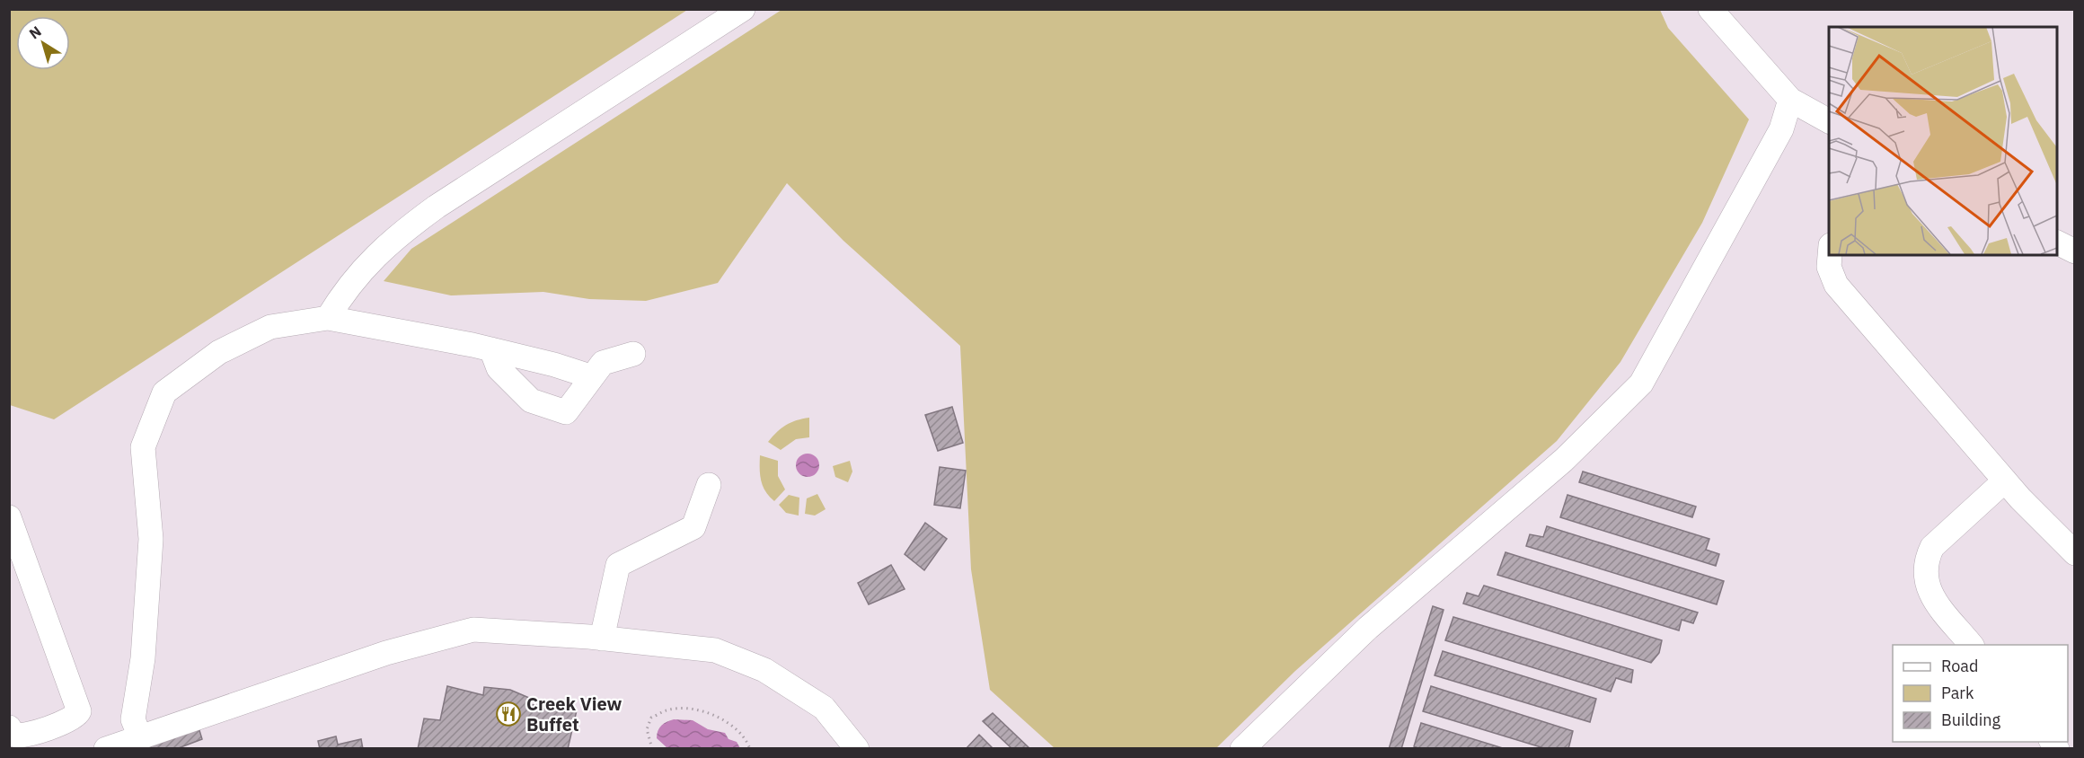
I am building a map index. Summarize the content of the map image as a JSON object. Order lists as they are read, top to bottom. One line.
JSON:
{"places":{"restaurant":["Creek View Buffet"]},"legend":["Road","Park","Building"],"north":"top left"}
